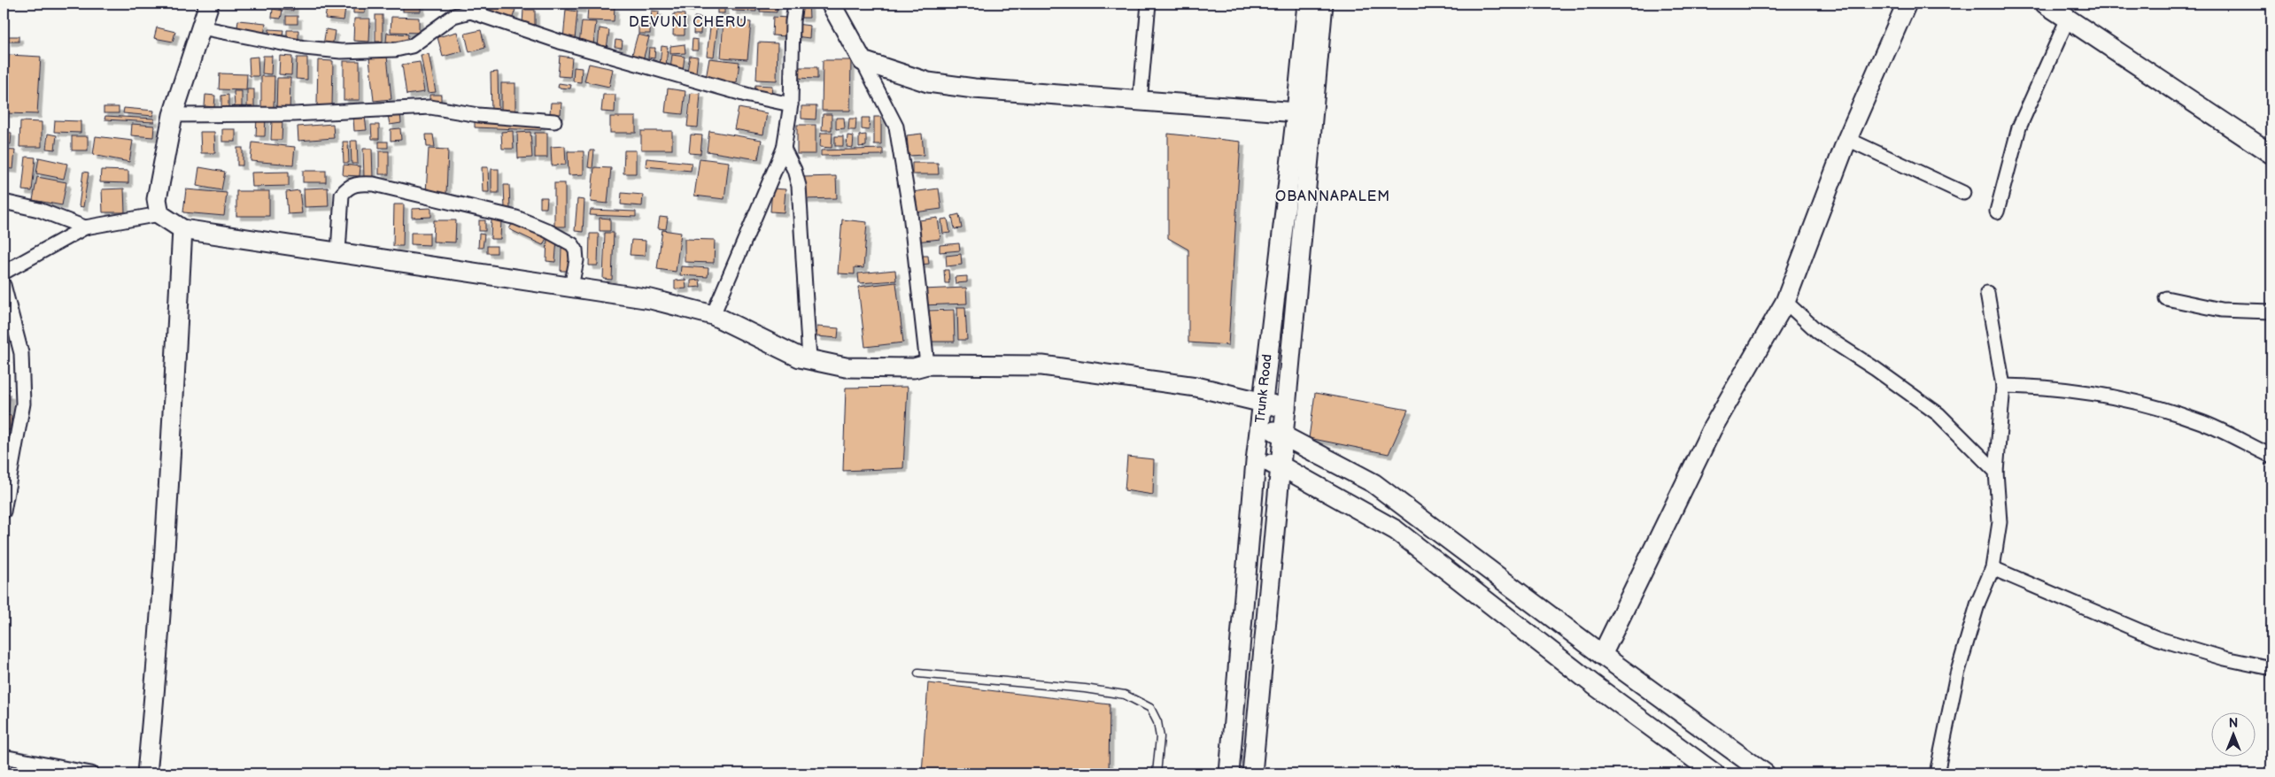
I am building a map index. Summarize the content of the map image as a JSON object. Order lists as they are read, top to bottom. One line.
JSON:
{"streets":{"street":["Trunk Road"]},"districts":["DEVUNI CHERU","OBANNAPALEM"],"north":"top"}
